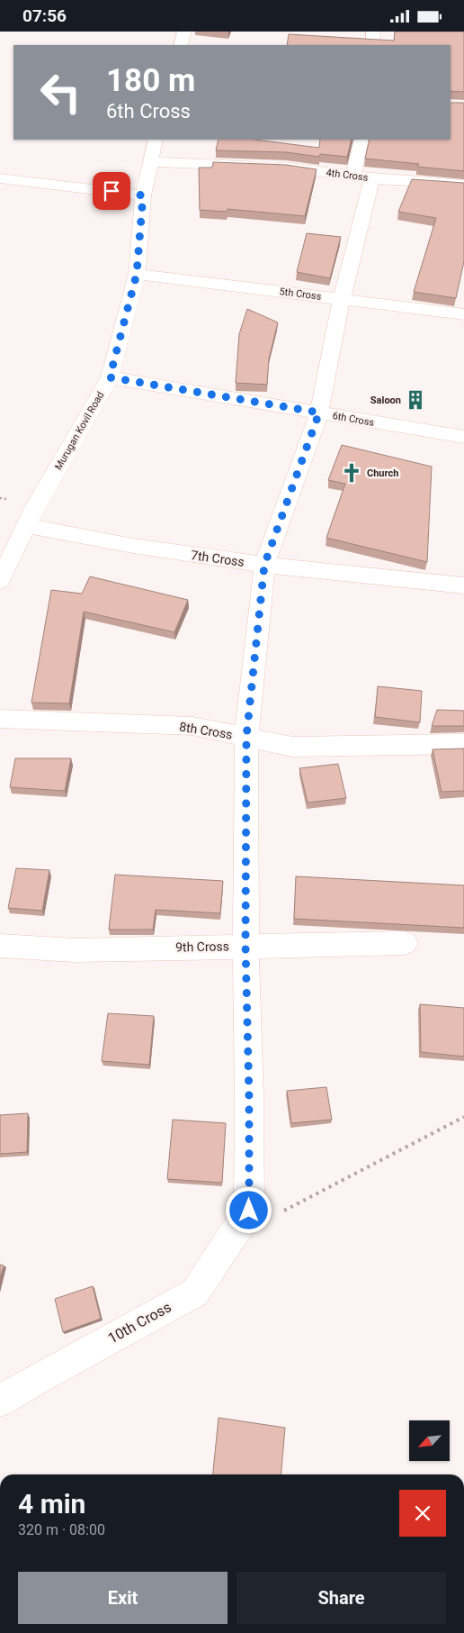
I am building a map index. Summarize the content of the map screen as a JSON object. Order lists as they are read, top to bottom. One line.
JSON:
{"streets":{"street":["4th Cross","5th Cross","6th Cross","Murugan Kovil Road","7th Cross","8th Cross","9th Cross","10th Cross"]},"crossings":[["4th Cross","Murugan Kovil Road"],["5th Cross","Murugan Kovil Road"],["6th Cross","Murugan Kovil Road"],["Murugan Kovil Road","7th Cross"]],"places":{"building":["Saloon"],"church":["Church"]},"north":"bottom left","page":{"status":"07:56","turn":["180 m","6th Cross"],"heading":["4 min","320 m · 08:00"],"buttons":["Exit","Share"]}}
